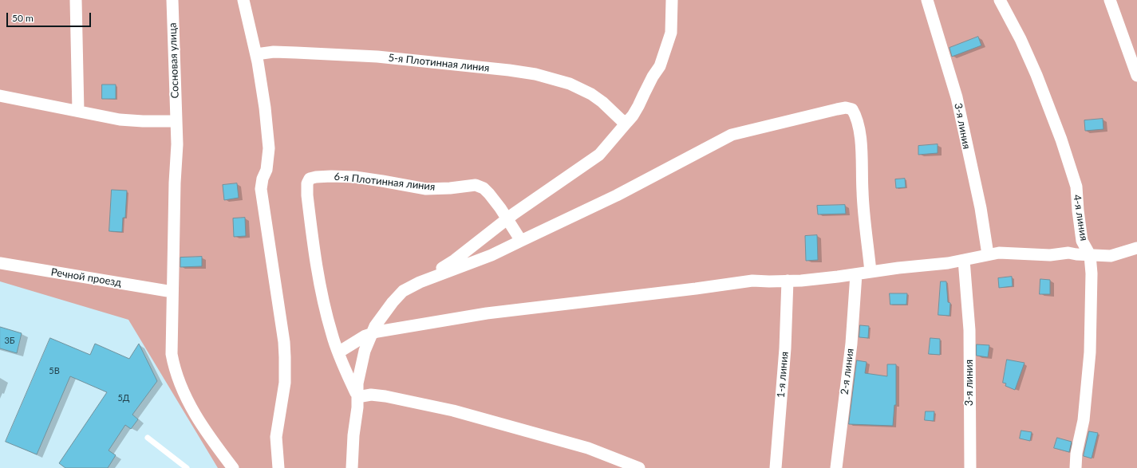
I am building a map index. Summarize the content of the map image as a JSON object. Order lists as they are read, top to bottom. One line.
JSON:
{"streets":{"street":["Сосновая улица","5-я Плотинная линия","3-я линия","6-я Плотинная линия","4-я линия","Речной проезд","2-я линия","1-я линия"]},"crossings":[["Сосновая улица","Речной проезд"]],"house_numbers":["3Б","5В","5Д"],"scale_bar":"50 m"}
